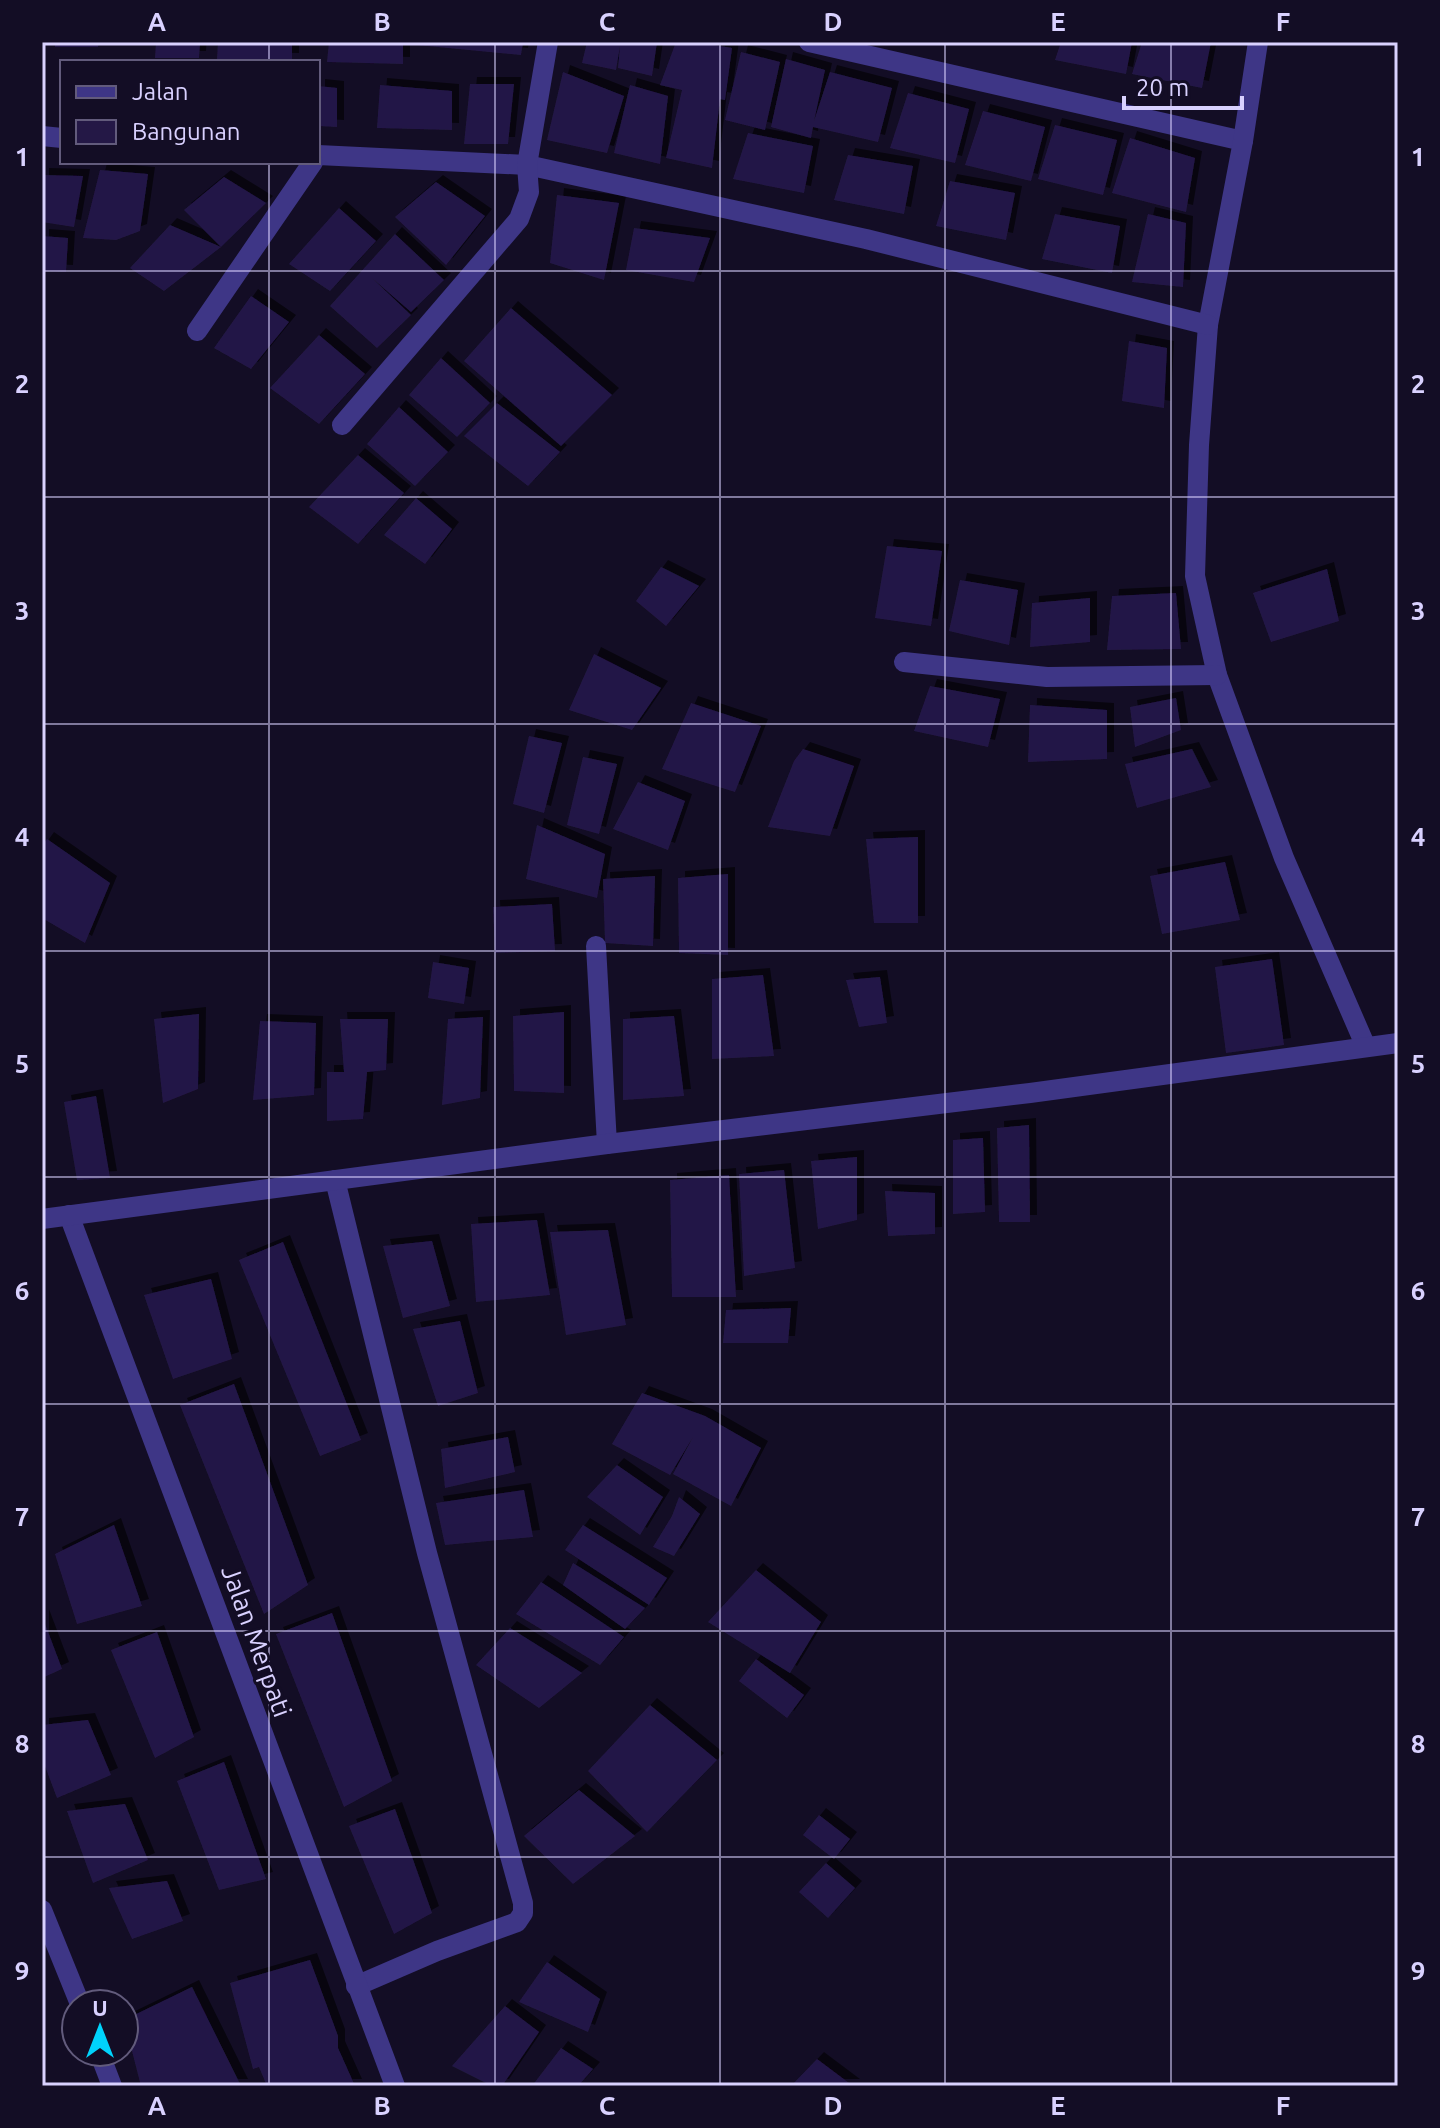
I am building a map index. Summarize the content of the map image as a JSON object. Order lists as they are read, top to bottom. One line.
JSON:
{"streets":{"street":["Jalan Merpati"]},"legend":["Jalan","Bangunan"],"scale_bar":"20 m","north":"top","grid":{"columns":["A","B","C","D","E","F"],"rows":["1","2","3","4","5","6","7","8","9"]}}
